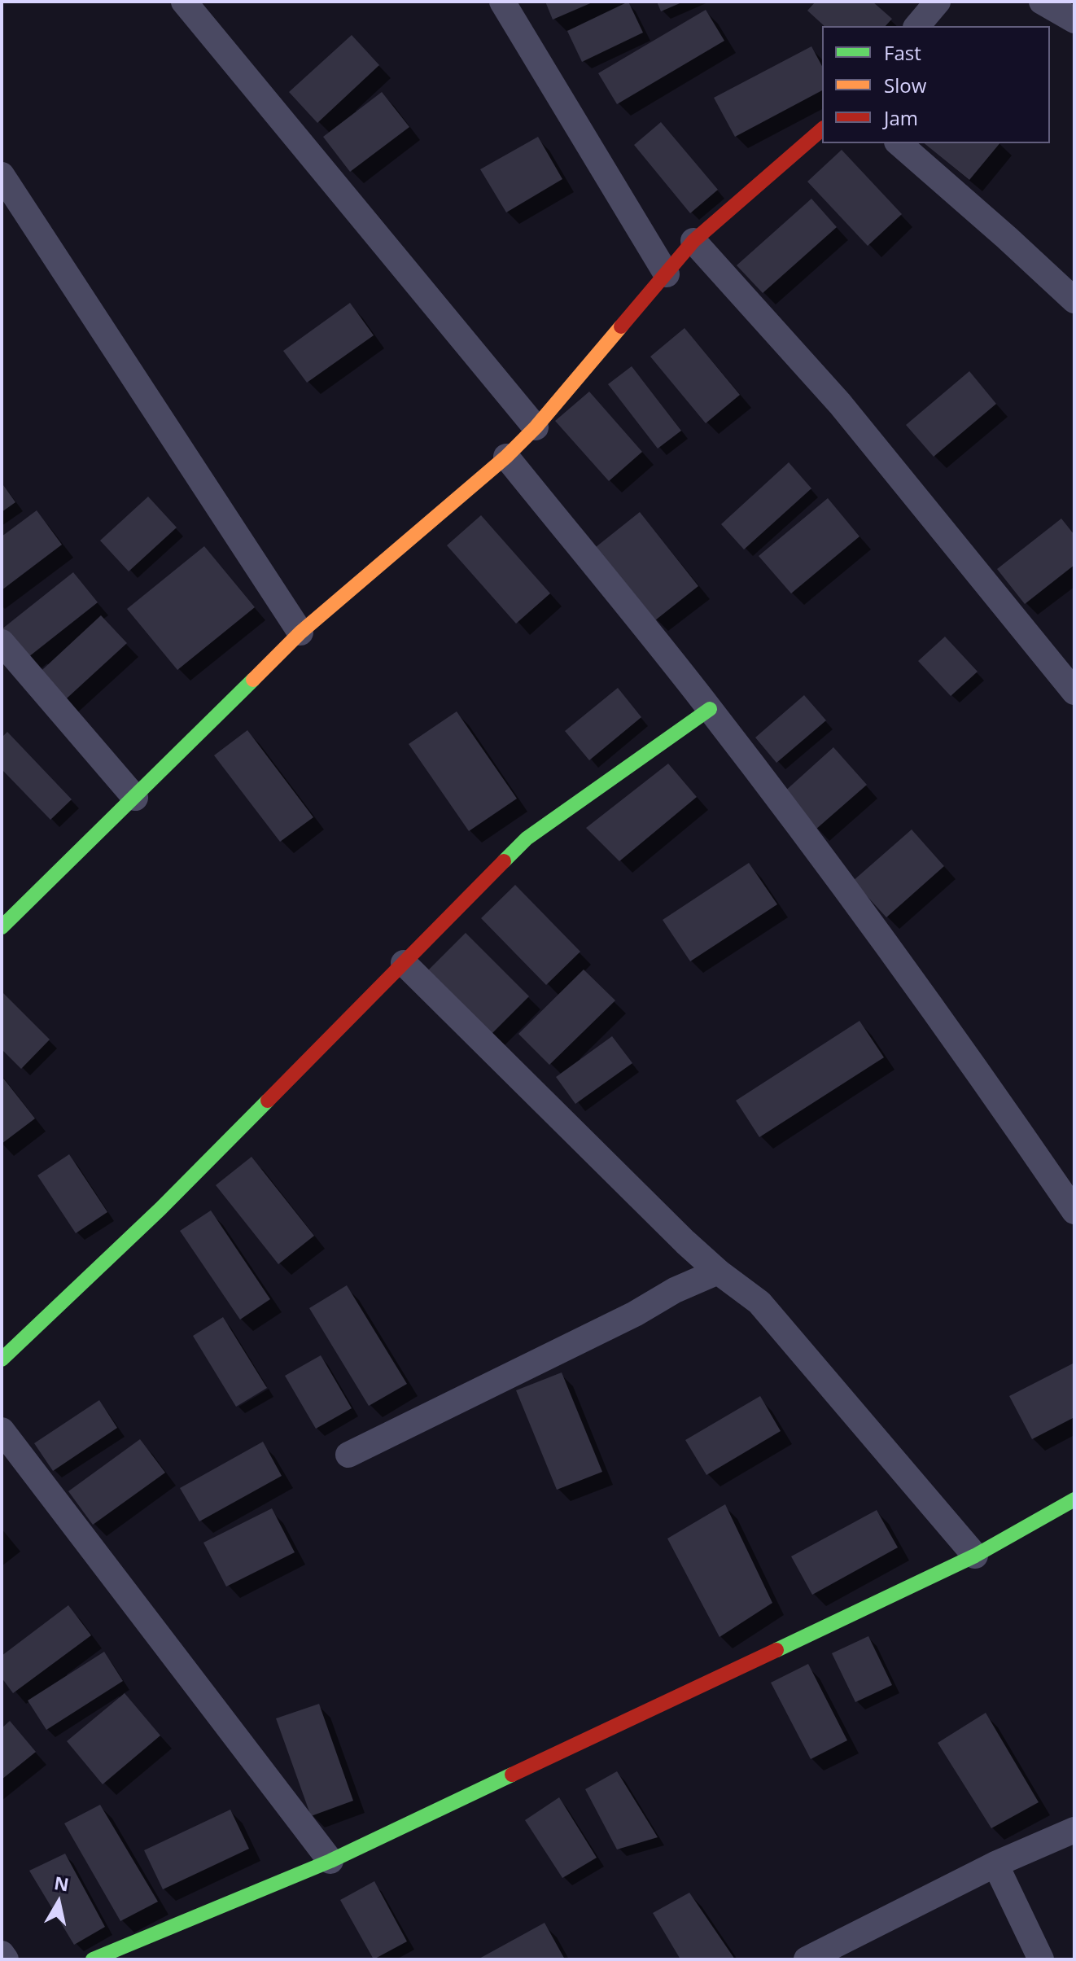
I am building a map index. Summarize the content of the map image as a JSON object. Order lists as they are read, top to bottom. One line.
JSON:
{"legend":["Fast","Slow","Jam"],"north":"top"}
